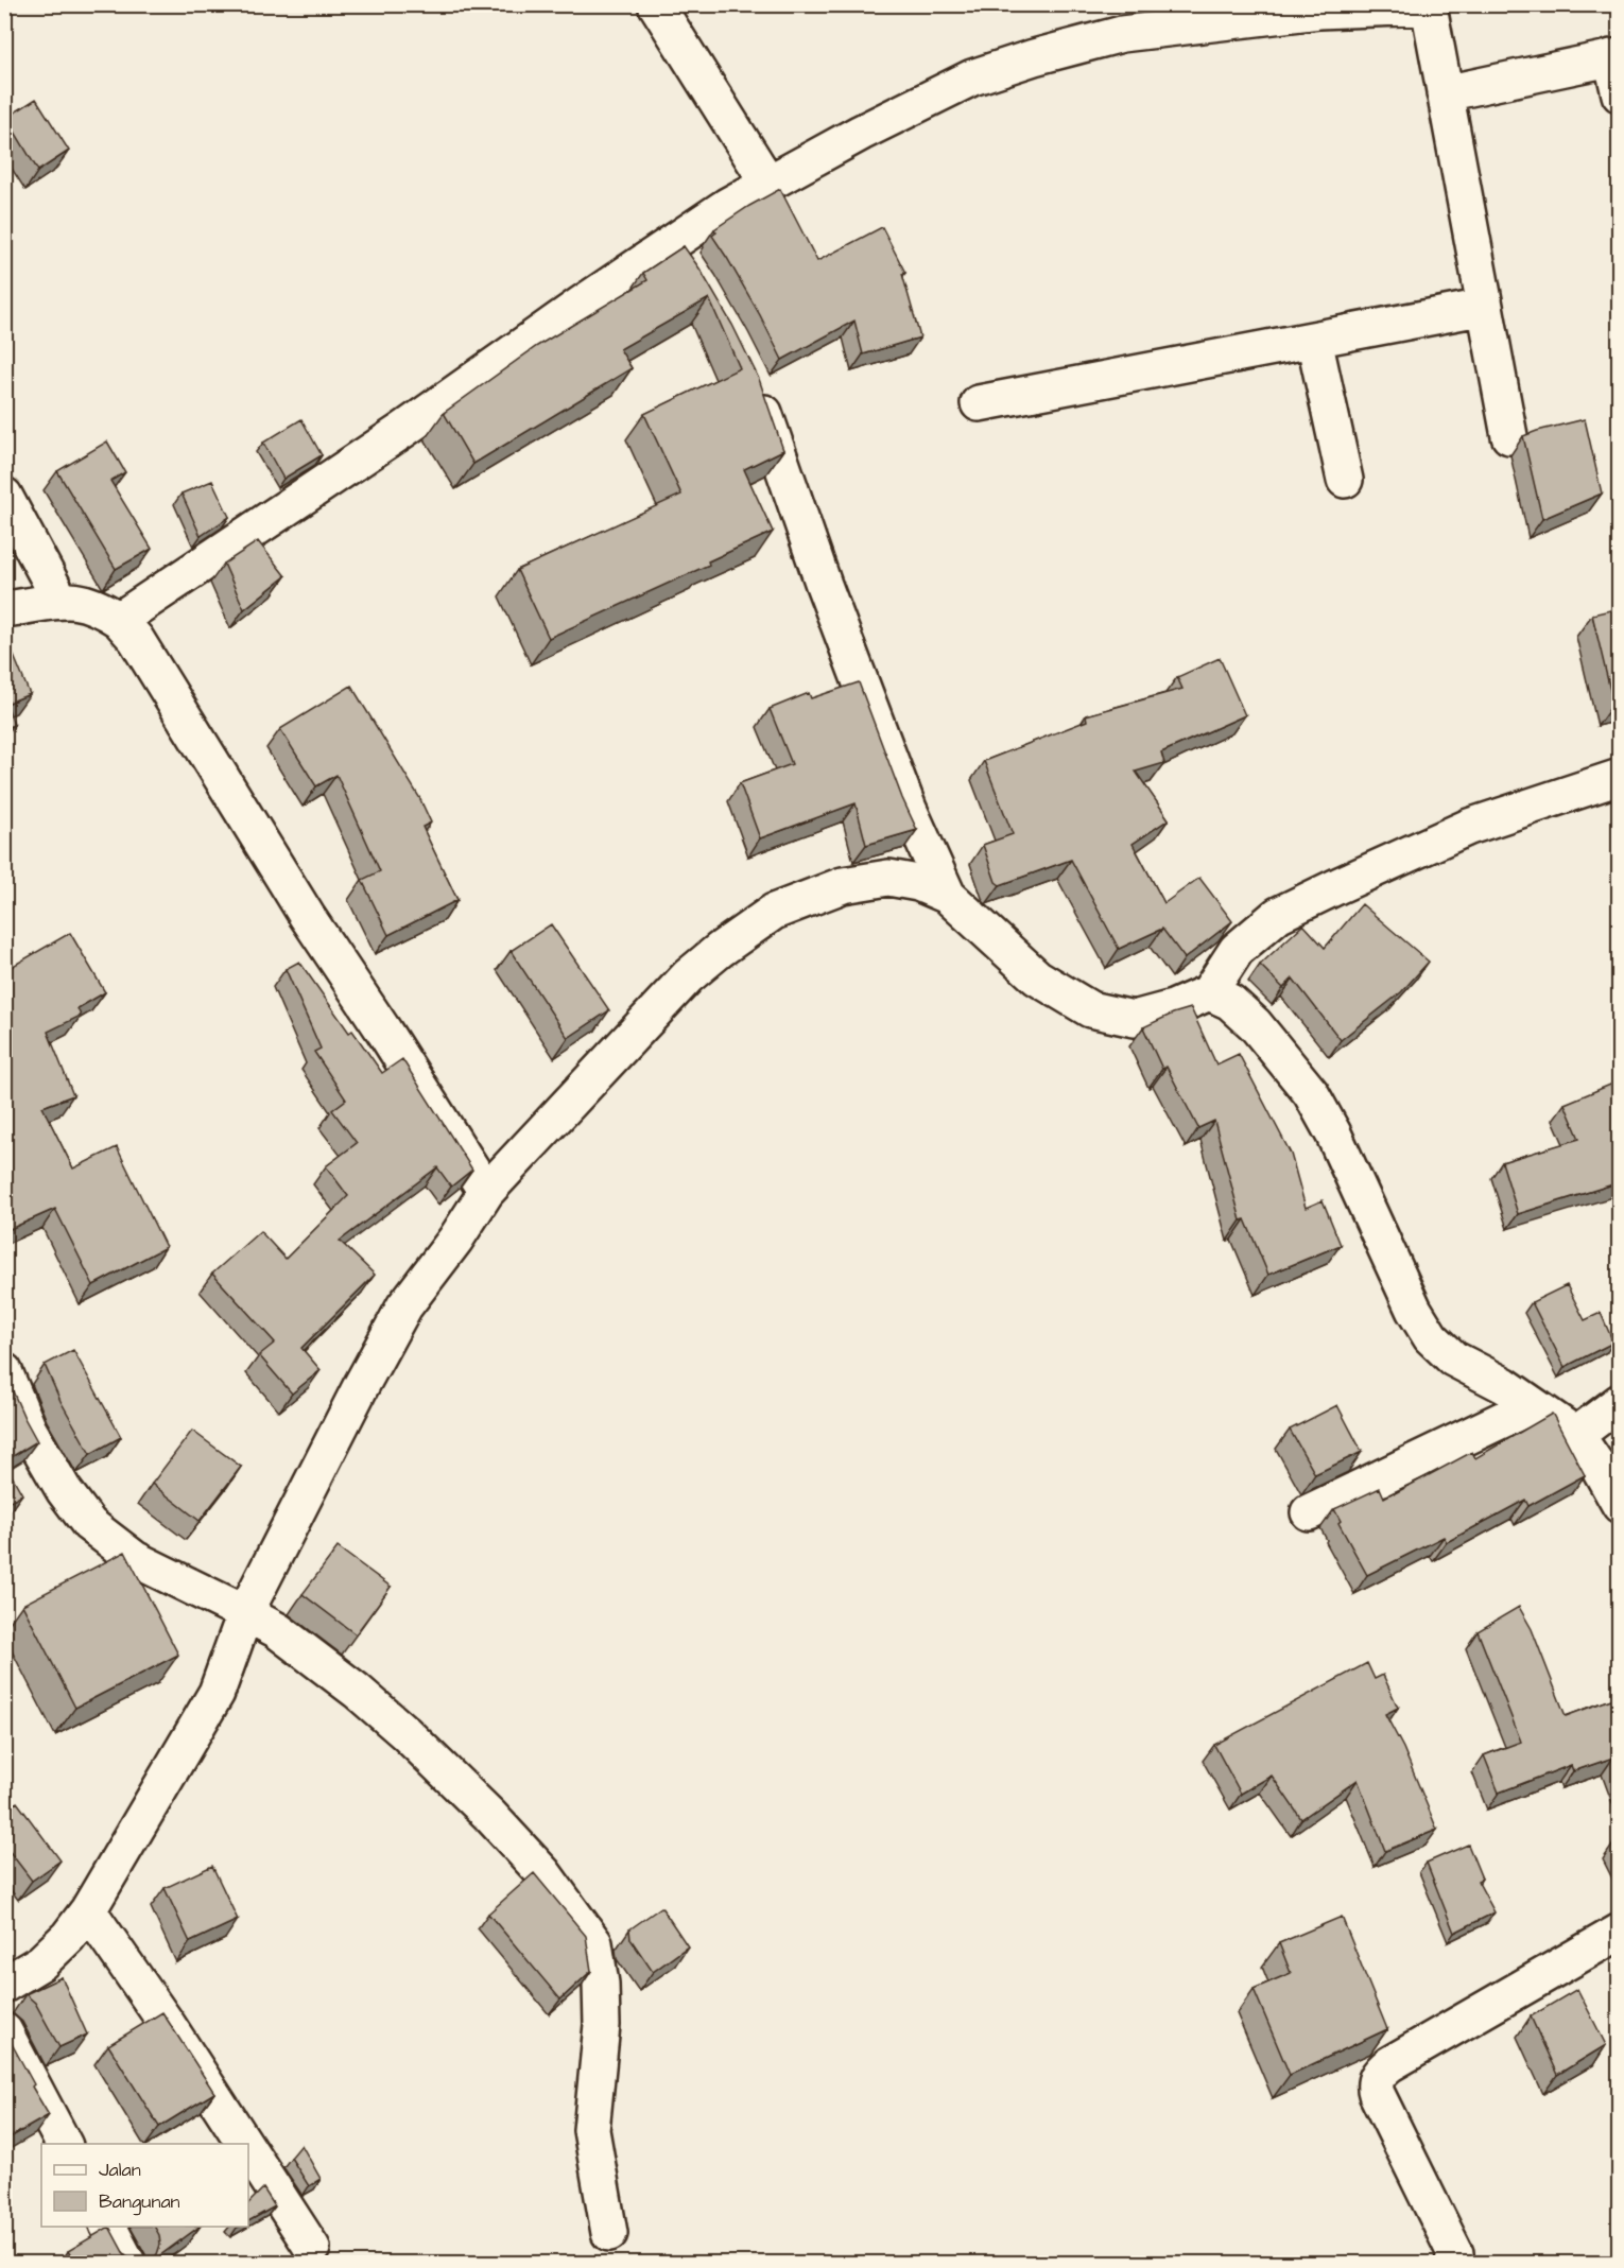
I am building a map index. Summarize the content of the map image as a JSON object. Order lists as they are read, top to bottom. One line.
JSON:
{"legend":["Jalan","Bangunan"]}
